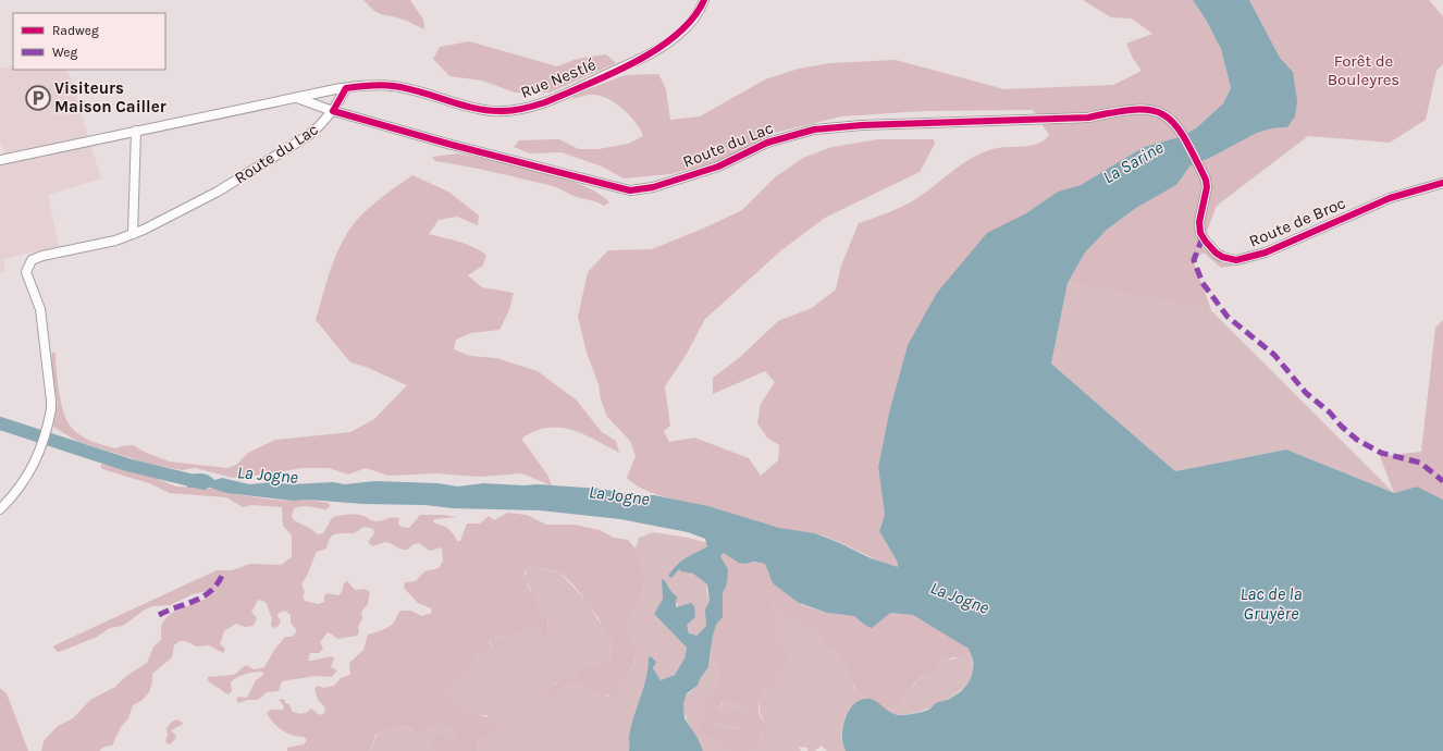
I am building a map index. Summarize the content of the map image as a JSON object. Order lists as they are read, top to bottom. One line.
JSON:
{"streets":{"street":["Rue Nestlé","Route du Lac","Route de Broc"]},"crossings":[["Route du Lac","Route de Broc"]],"water":["La Sarine","La Jogne","Lac de la Gruyère"],"parks":["Forêt de Bouleyres"],"places":{"parking":["Visiteurs Maison Cailler"]},"legend":["Radweg","Weg"]}
